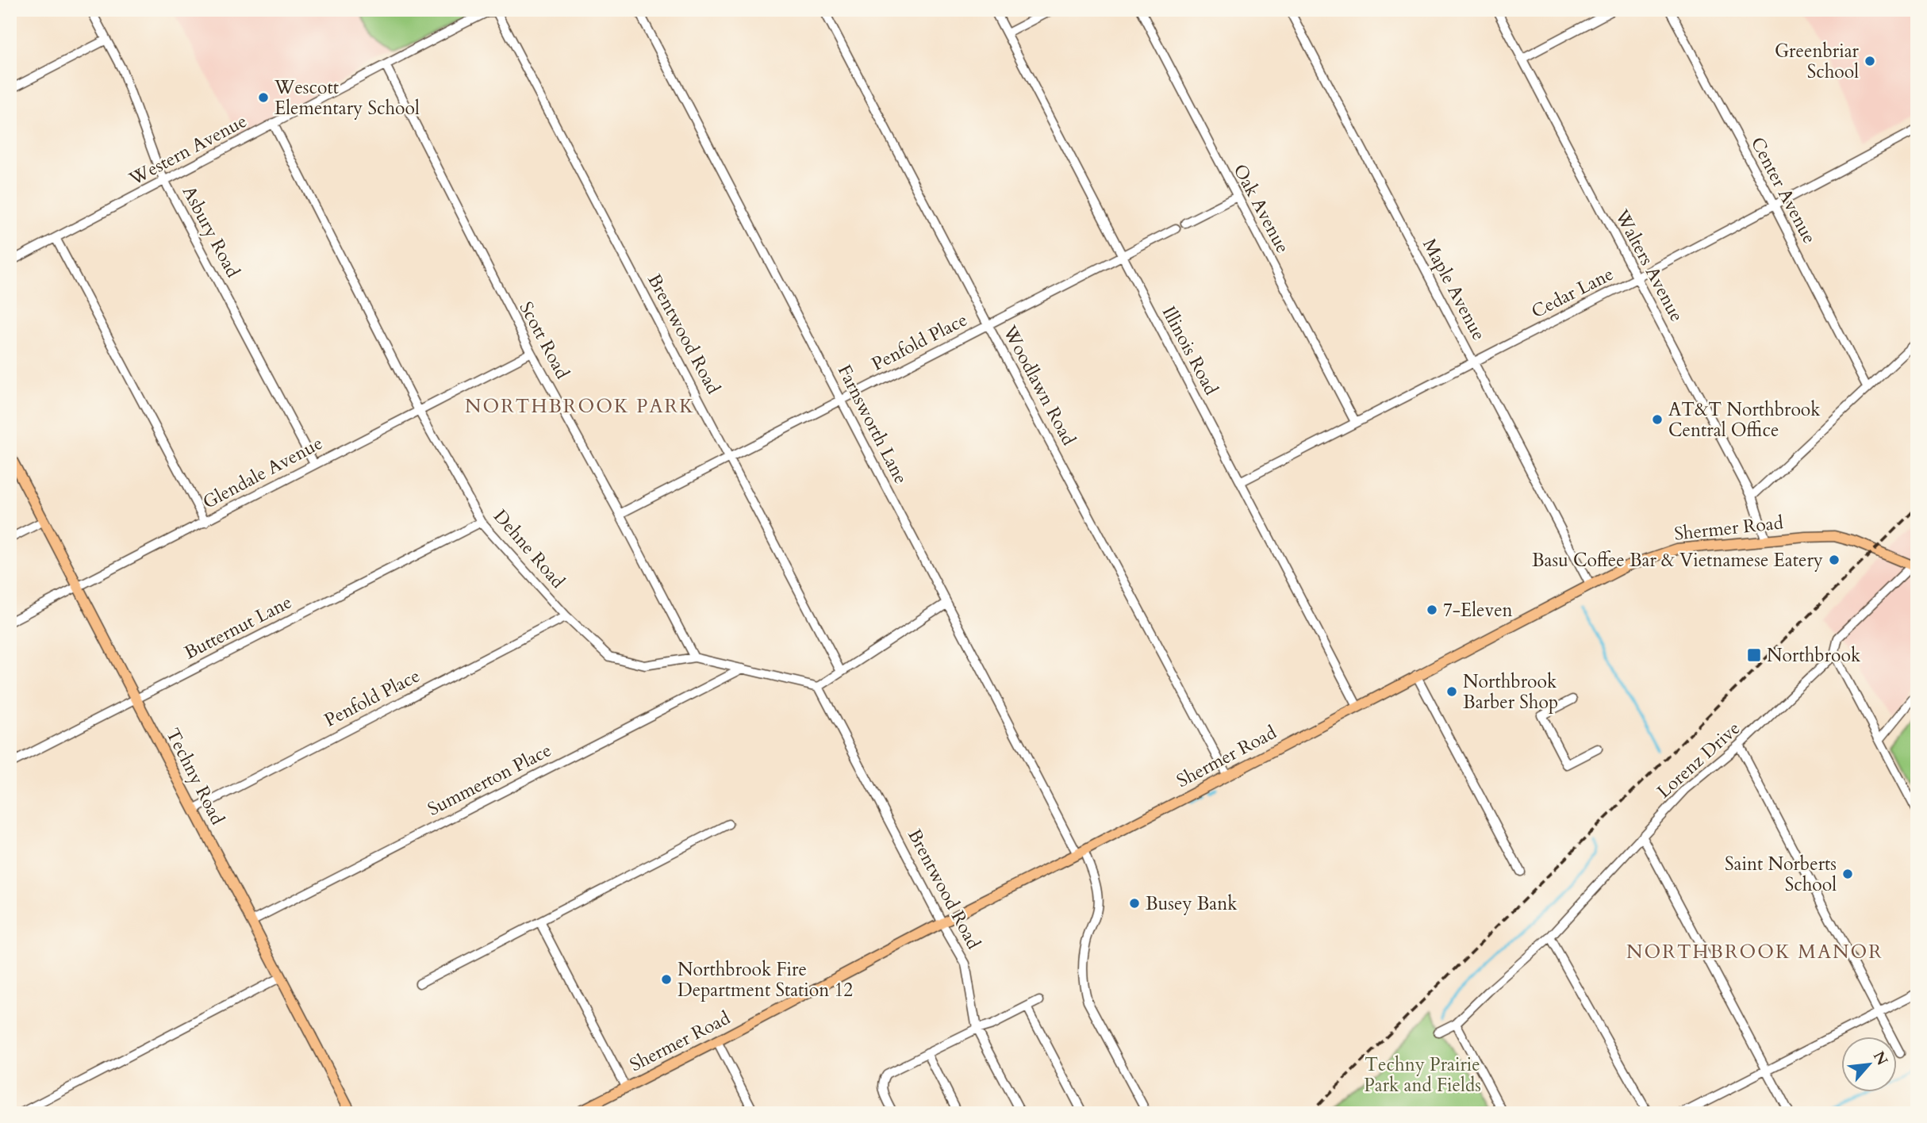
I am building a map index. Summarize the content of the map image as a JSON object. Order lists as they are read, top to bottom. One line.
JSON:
{"streets":{"main road":["Shermer Road","Techny Road"],"street":["Western Avenue","Center Avenue","Oak Avenue","Asbury Road","Walters Avenue","Maple Avenue","Cedar Lane","Brentwood Road","Scott Road","Penfold Place","Illinois Road","Woodlawn Road","Farnsworth Lane","Glendale Avenue","Dehne Road","Butternut Lane","Lorenz Drive","Summerton Place"]},"crossings":[["Western Avenue","Asbury Road"],["Western Avenue","Brentwood Road"],["Western Avenue","Scott Road"],["Western Avenue","Dehne Road"],["Center Avenue","Cedar Lane"],["Oak Avenue","Cedar Lane"],["Asbury Road","Glendale Avenue"],["Walters Avenue","Cedar Lane"],["Walters Avenue","Shermer Road"],["Maple Avenue","Cedar Lane"],["Maple Avenue","Shermer Road"],["Cedar Lane","Illinois Road"],["Brentwood Road","Penfold Place"],["Brentwood Road","Shermer Road"],["Brentwood Road","Dehne Road"],["Scott Road","Penfold Place"],["Scott Road","Glendale Avenue"],["Scott Road","Dehne Road"],["Penfold Place","Illinois Road"],["Penfold Place","Woodlawn Road"],["Penfold Place","Farnsworth Lane"],["Penfold Place","Dehne Road"],["Penfold Place","Techny Road"],["Illinois Road","Shermer Road"],["Woodlawn Road","Shermer Road"],["Farnsworth Lane","Shermer Road"],["Glendale Avenue","Dehne Road"],["Glendale Avenue","Techny Road"],["Shermer Road","Lorenz Drive"],["Dehne Road","Butternut Lane"],["Dehne Road","Summerton Place"],["Butternut Lane","Techny Road"],["Techny Road","Summerton Place"]],"districts":["NORTHBROOK PARK","NORTHBROOK MANOR"],"parks":["Techny Prairie Park and Fields"],"places":{"other":["Greenbriar School","Wescott Elementary School","AT&T Northbrook Central Office","Basu Coffee Bar & Vietnamese Eatery","7-Eleven","Northbrook Barber Shop","Saint Norberts School","Busey Bank","Northbrook Fire Department Station 12"],"transit":["Northbrook"]},"north":"top right"}
